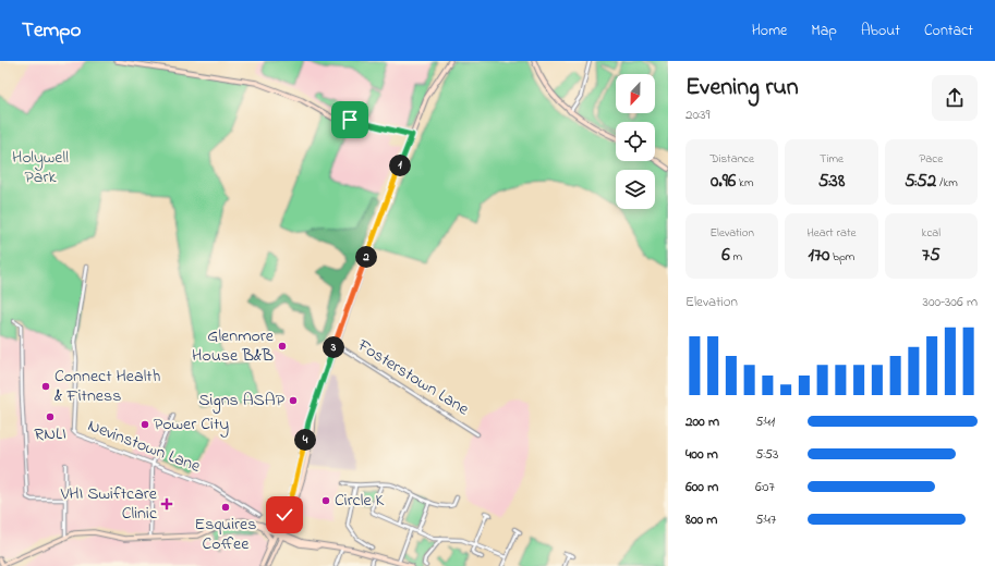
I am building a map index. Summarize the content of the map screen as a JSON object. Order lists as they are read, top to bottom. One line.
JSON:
{"streets":{"street":["Fosterstown Lane","Nevinstown Lane"]},"parks":["Holywell Park"],"places":{"other":["Glenmore House B&B","Connect Health & Fitness","Signs ASAP","RNLI","Power City","Circle K","Esquires Coffee"],"health":["VHI Swiftcare Clinic"]},"north":"bottom","page":{"header":"Tempo","nav":["Home","Map","About","Contact"],"heading":["Evening run","20:39"],"stats":[["Distance","0.96 km"],["Time","5:38"],["Pace","5:52 /km"],["Elevation","6 m"],["Heart rate","170 bpm"],["kcal","75"]],"pins":["1","2","3","4"],"chart":["Elevation","300–306 m"],"list":[{"name":"200 m","note":"5:41"},{"name":"400 m","note":"5:53"},{"name":"600 m","note":"6:07"},{"name":"800 m","note":"5:47"}]}}
